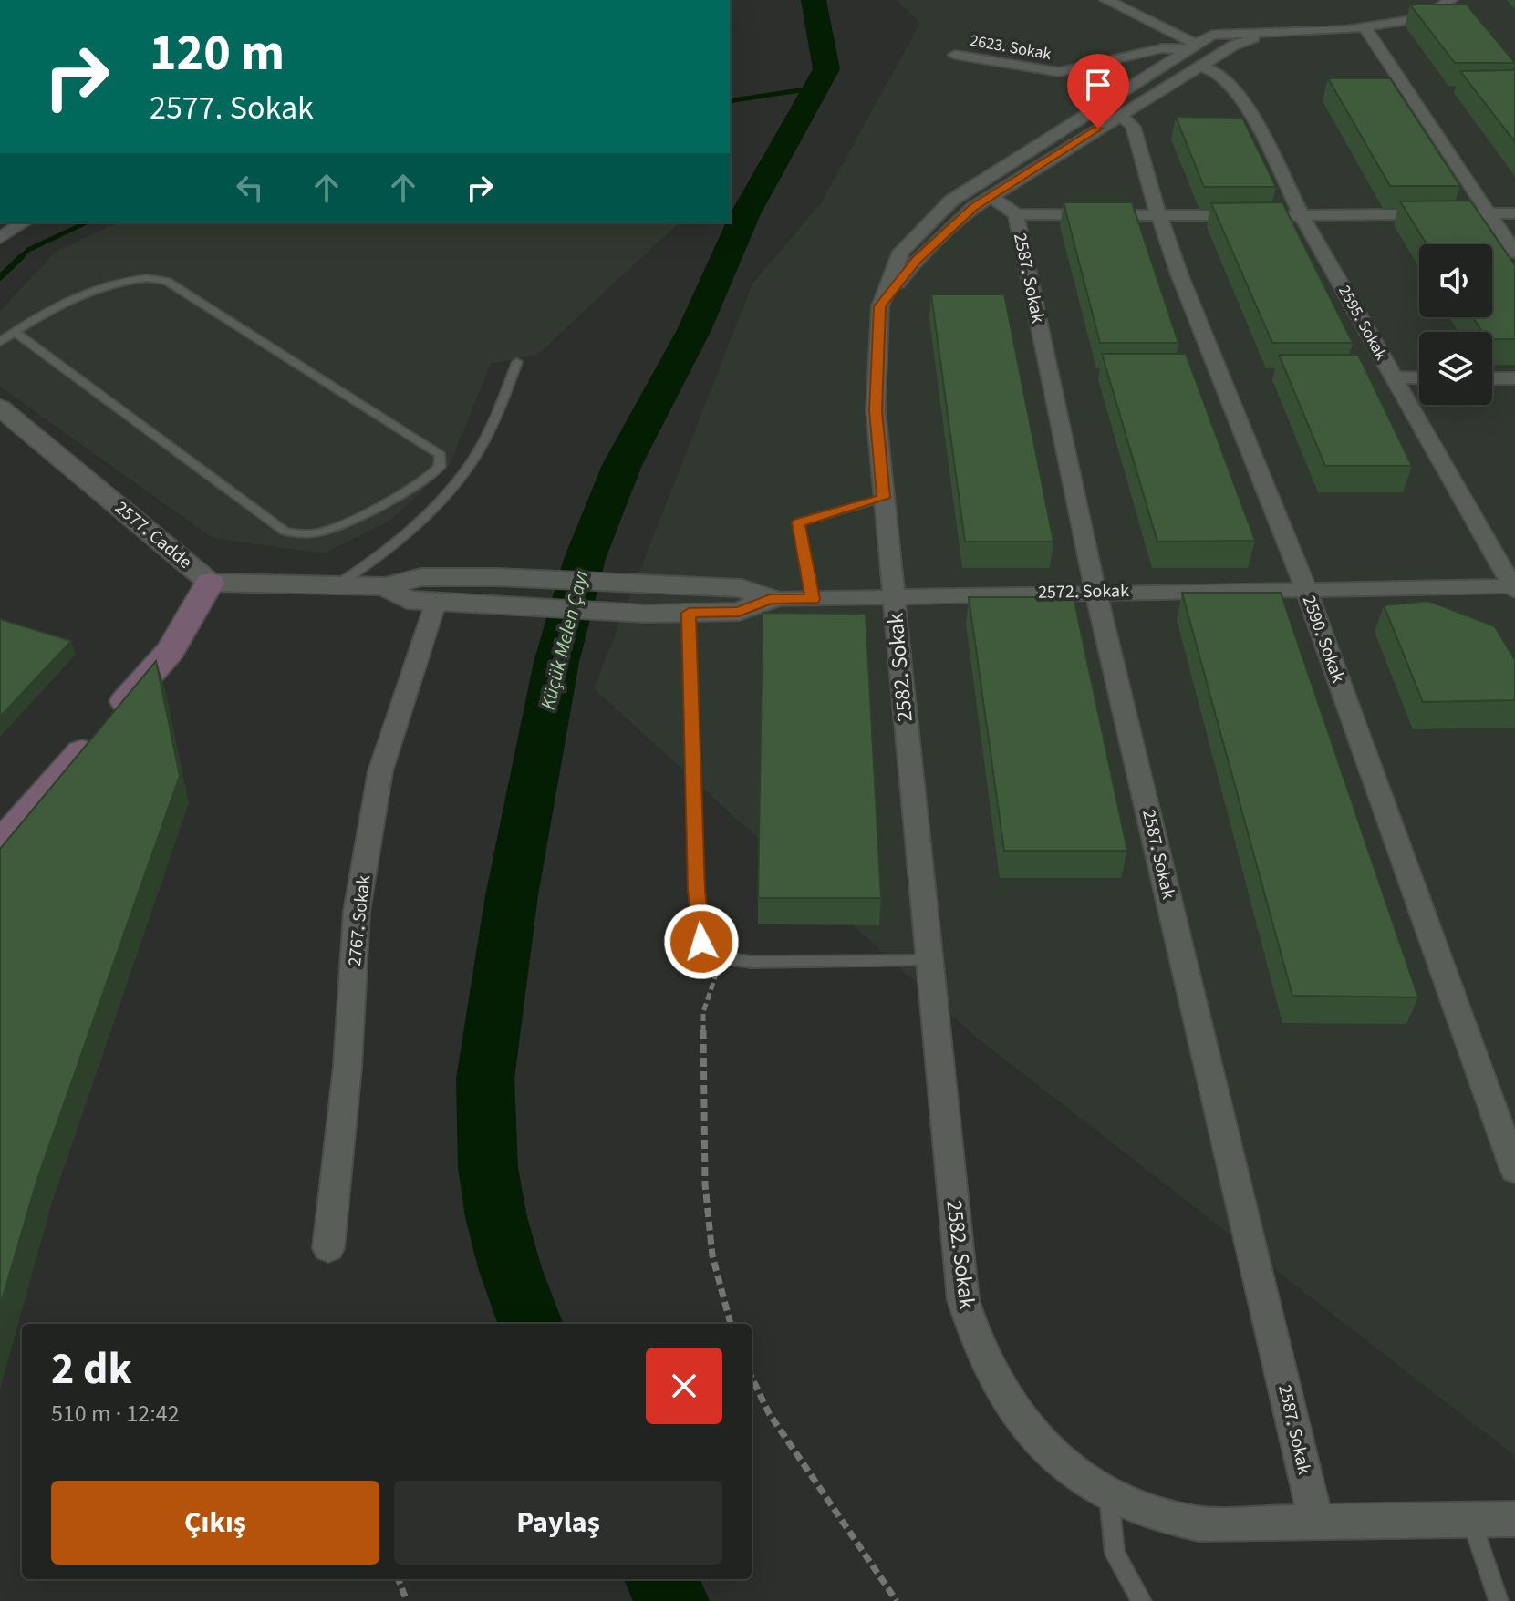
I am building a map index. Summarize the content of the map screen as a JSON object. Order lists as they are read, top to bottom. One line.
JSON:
{"streets":{"street":["2623. Sokak","2587. Sokak","2595. Sokak","2577. Cadde","2572. Sokak","2590. Sokak","2582. Sokak","2767. Sokak"]},"crossings":[["2623. Sokak","2582. Sokak"],["2587. Sokak","2572. Sokak"],["2587. Sokak","2582. Sokak"],["2595. Sokak","2572. Sokak"],["2572. Sokak","2590. Sokak"],["2572. Sokak","2582. Sokak"]],"water":["Küçük Melen Çayı"],"page":{"turn":["120 m","2577. Sokak"],"heading":["2 dk","510 m · 12:42"],"buttons":["Çıkış","Paylaş"]}}
